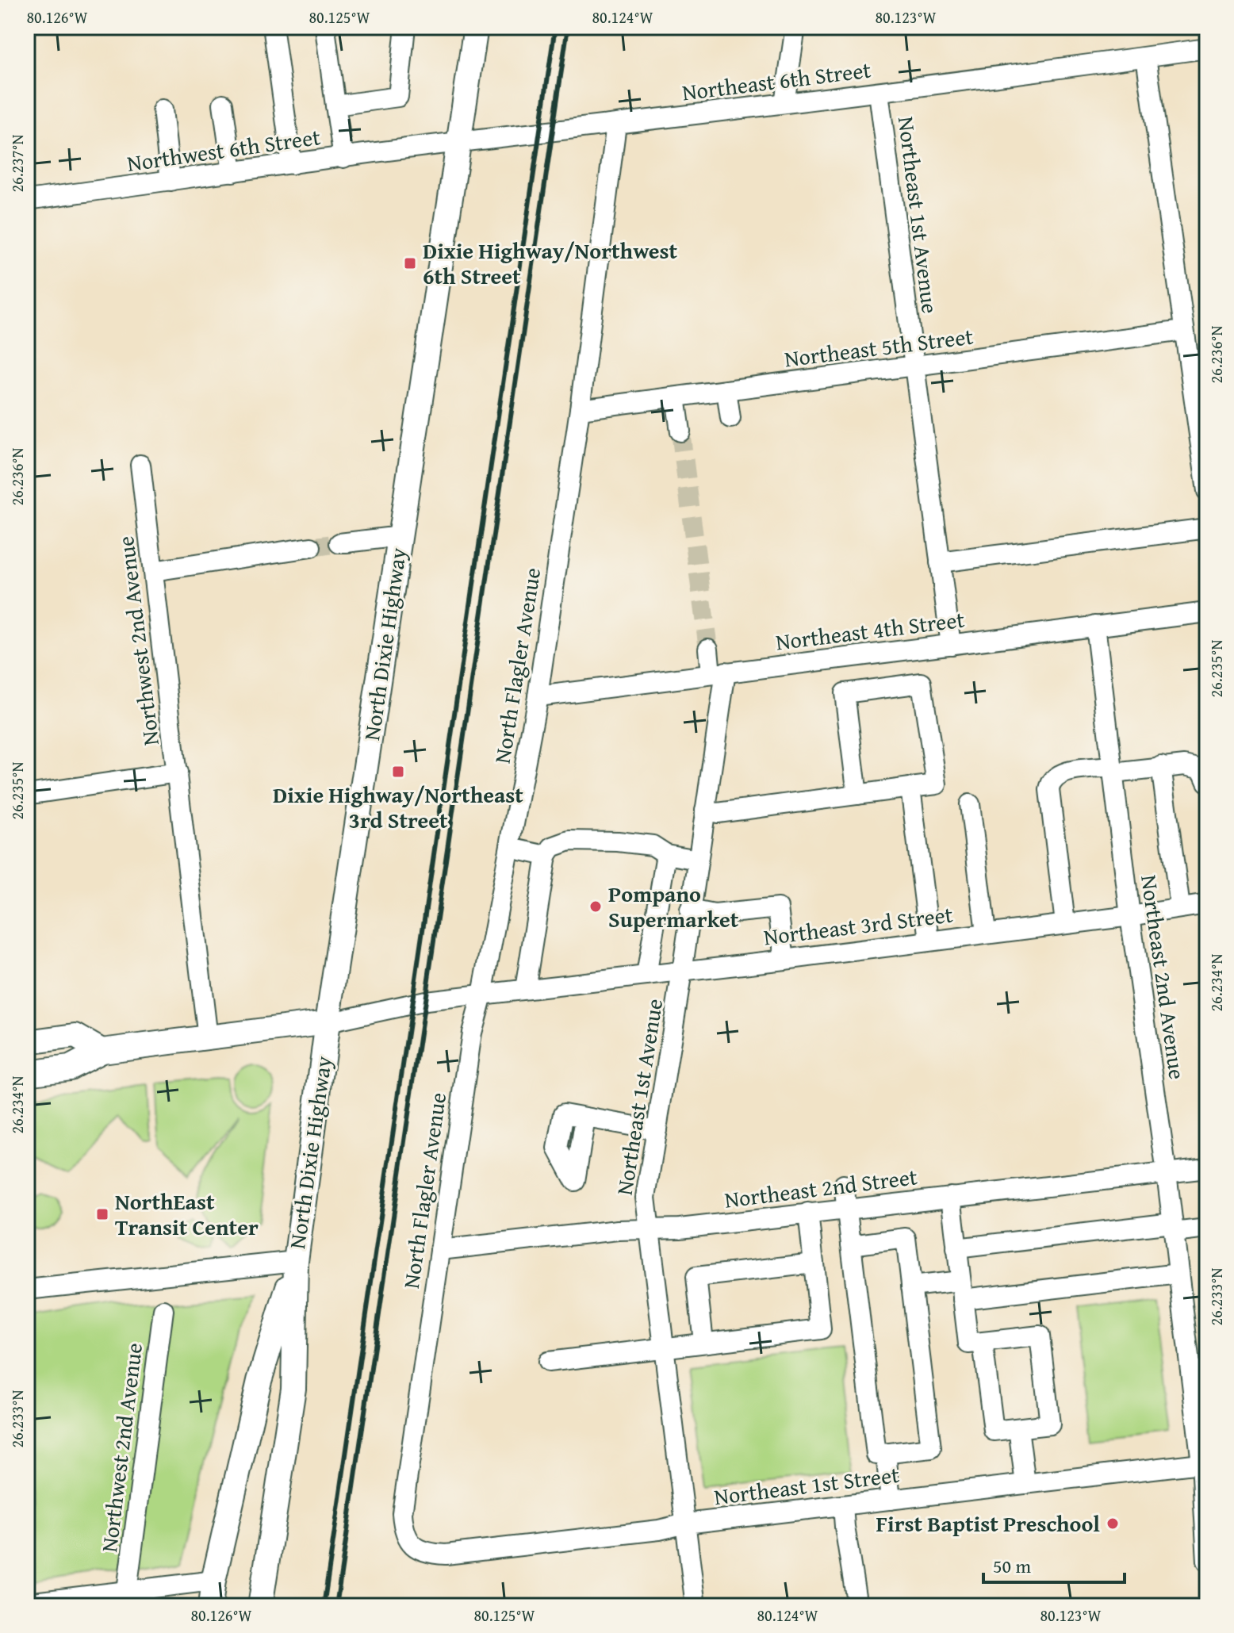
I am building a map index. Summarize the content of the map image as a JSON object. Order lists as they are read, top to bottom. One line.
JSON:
{"streets":{"main road":["North Dixie Highway"],"street":["Northeast 6th Street","Northwest 6th Street","Northeast 1st Avenue","Northeast 5th Street","Northeast 4th Street","Northwest 2nd Avenue","North Flagler Avenue","Northeast 3rd Street","Northeast 2nd Avenue","Northeast 2nd Street","Northeast 1st Street"]},"crossings":[["Northeast 6th Street","Northwest 6th Street"],["Northeast 6th Street","Northeast 1st Avenue"],["Northeast 6th Street","North Flagler Avenue"],["Northwest 6th Street","North Dixie Highway"],["Northwest 6th Street","North Flagler Avenue"],["Northeast 1st Avenue","Northeast 5th Street"],["Northeast 1st Avenue","Northeast 4th Street"],["Northeast 1st Avenue","Northeast 3rd Street"],["Northeast 1st Avenue","Northeast 2nd Street"],["Northeast 1st Avenue","Northeast 1st Street"],["Northeast 5th Street","North Flagler Avenue"],["Northeast 4th Street","North Flagler Avenue"],["Northeast 4th Street","Northeast 2nd Avenue"],["North Dixie Highway","Northeast 3rd Street"],["North Flagler Avenue","Northeast 3rd Street"],["North Flagler Avenue","Northeast 2nd Street"],["North Flagler Avenue","Northeast 1st Street"],["Northeast 3rd Street","Northeast 2nd Avenue"],["Northeast 2nd Avenue","Northeast 2nd Street"],["Northeast 2nd Avenue","Northeast 1st Street"]],"places":{"transit":["Dixie Highway/Northwest 6th Street","Dixie Highway/Northeast 3rd Street","NorthEast Transit Center"],"other":["Pompano Supermarket","First Baptist Preschool"]},"scale_bar":"50 m","coordinates":["80.126°W","80.125°W","80.124°W","80.123°W","26.237°N","26.236°N","26.235°N","26.234°N","26.233°N"]}
